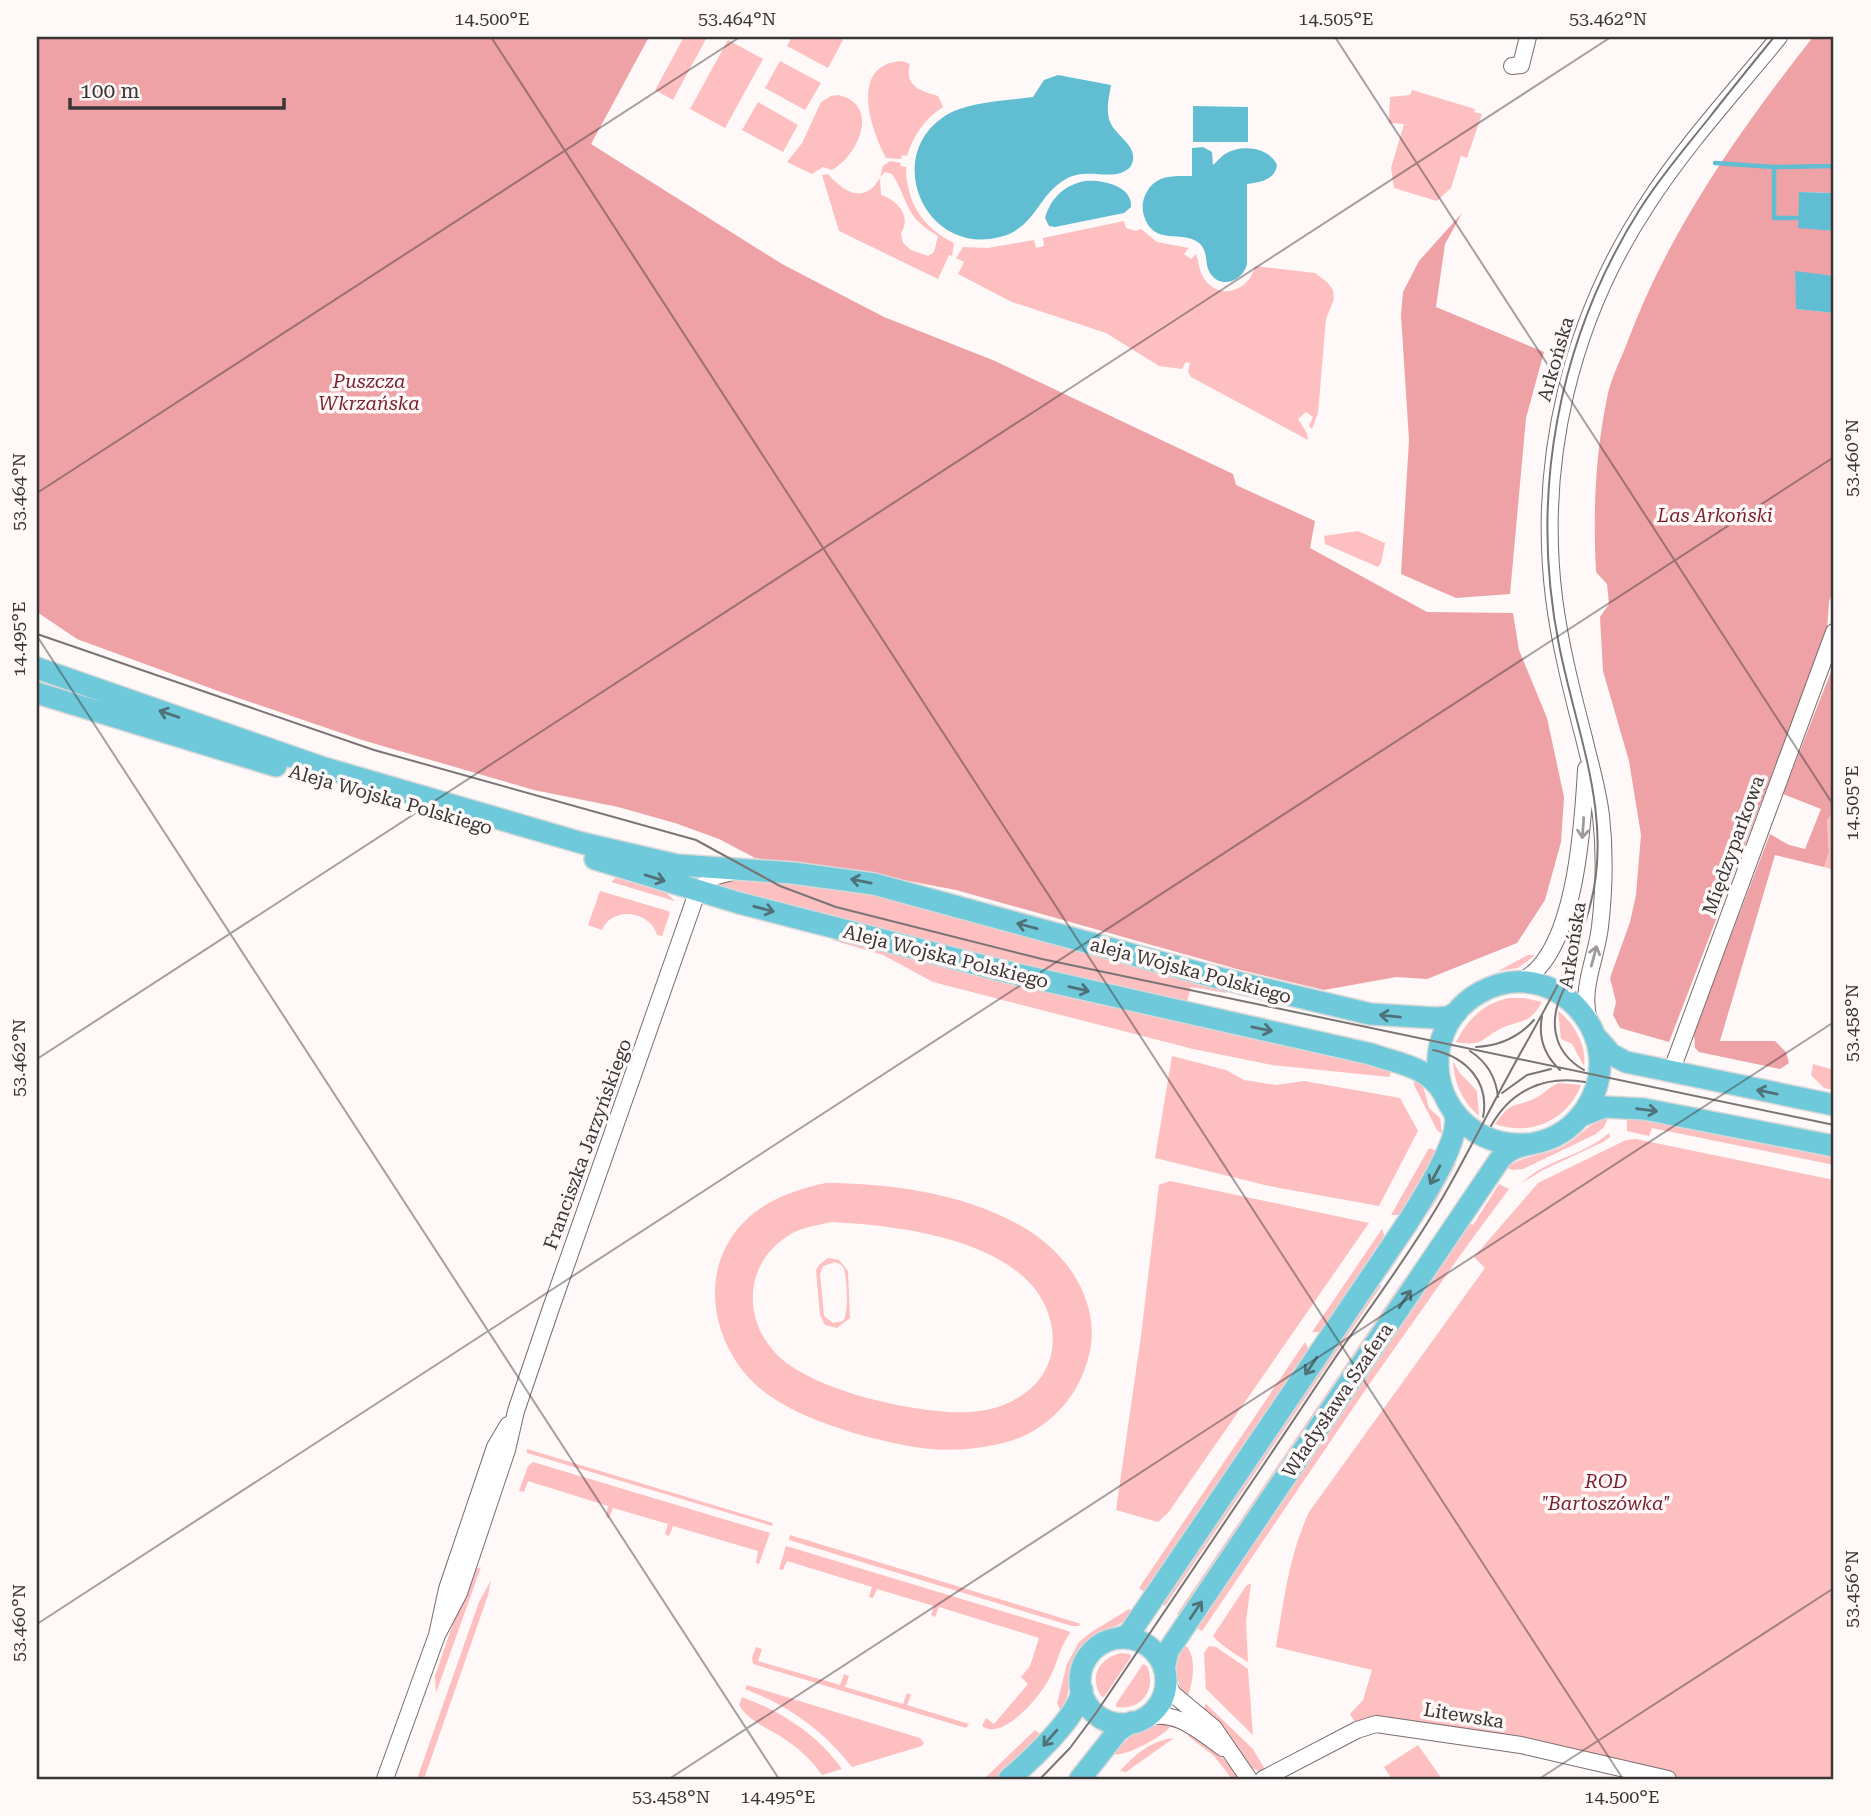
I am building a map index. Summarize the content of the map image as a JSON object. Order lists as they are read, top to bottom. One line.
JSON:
{"streets":{"main road":["Aleja Wojska Polskiego","aleja Wojska Polskiego","Władysława Szafera"],"street":["Arkońska","Międzyparkowa","Franciszka Jarzyńskiego","Litewska"]},"crossings":[["Arkońska","aleja Wojska Polskiego"],["Arkońska","Władysława Szafera"],["Aleja Wojska Polskiego","aleja Wojska Polskiego"],["Aleja Wojska Polskiego","Franciszka Jarzyńskiego"],["aleja Wojska Polskiego","Władysława Szafera"]],"parks":["Puszcza Wkrzańska","Las Arkoński","ROD \"Bartoszówka\""],"scale_bar":"100 m","coordinates":["14.500°E","53.464°N","14.505°E","53.462°N","53.460°N","14.495°E","53.458°N","53.456°N"]}
